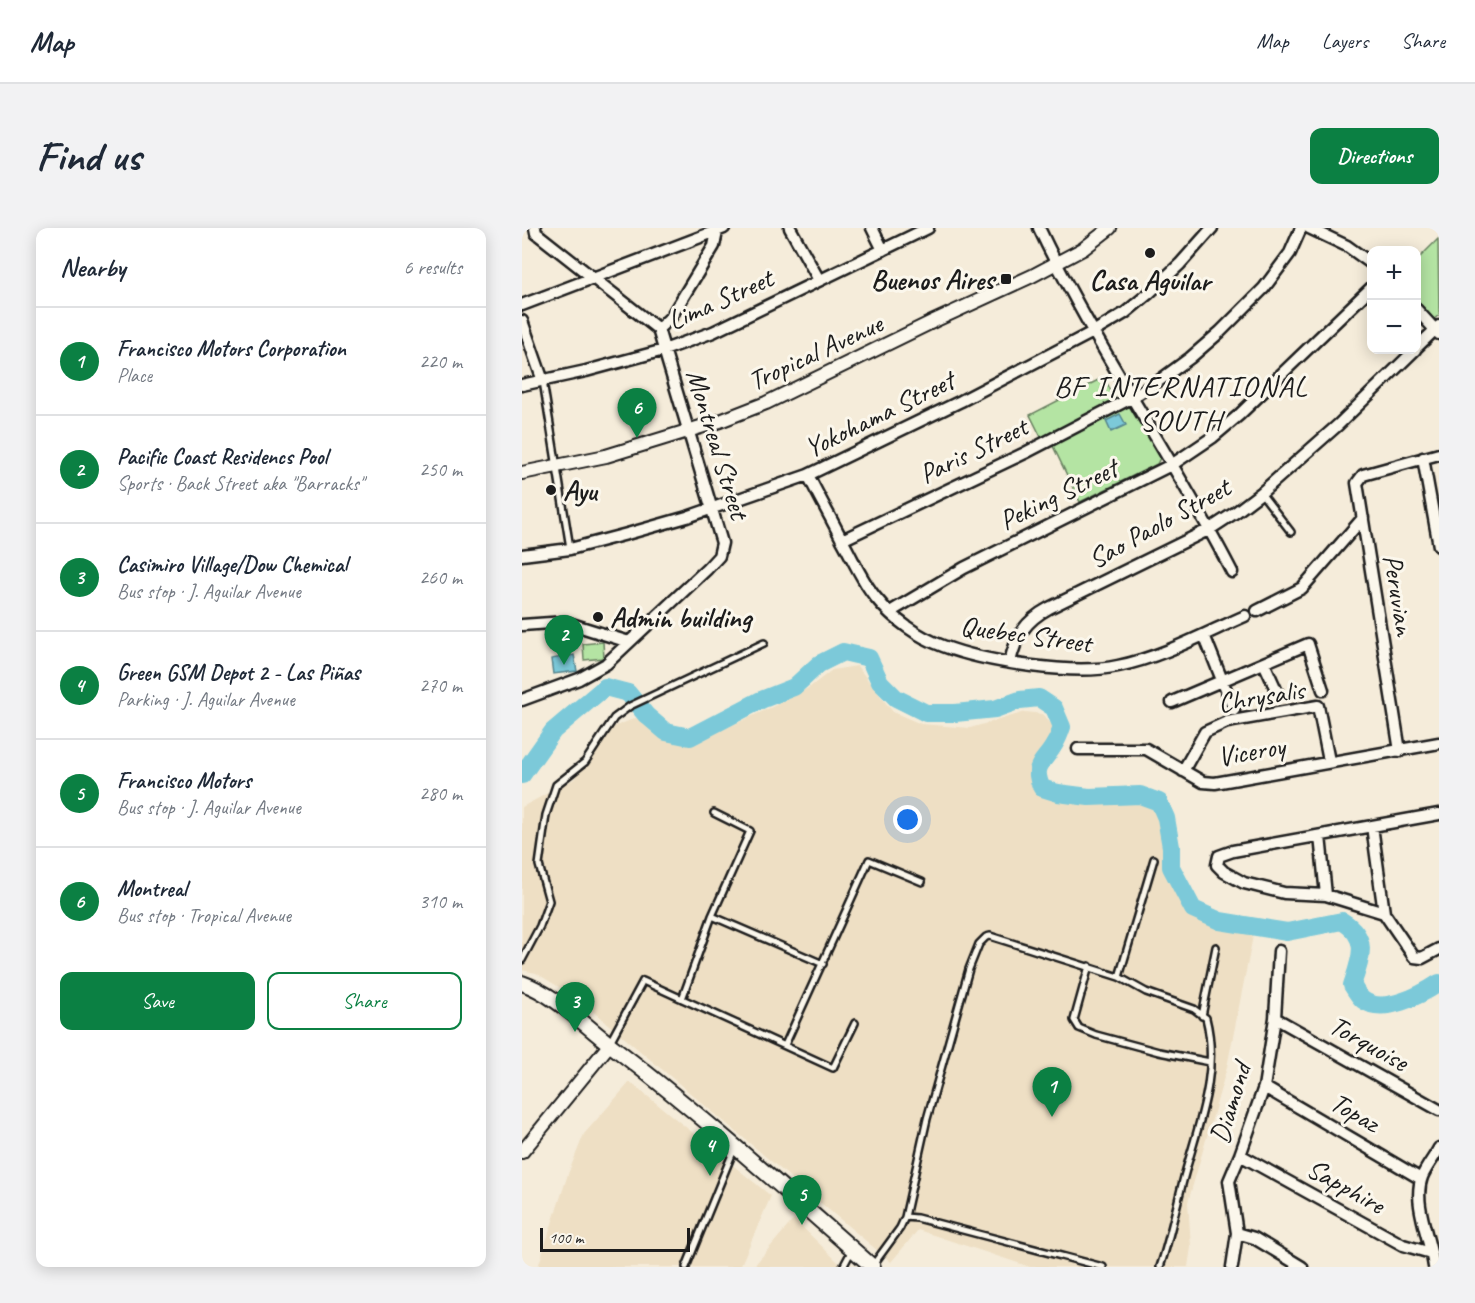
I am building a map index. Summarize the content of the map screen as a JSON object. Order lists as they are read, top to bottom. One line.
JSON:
{"streets":{"street":["Lima Street","Tropical Avenue","Yokohama Street","Montreal Street","Paris Street","Peking Street","Sao Paolo Street","Peruvian","Quebec Street","Chrysalis","Viceroy","Torquoise","Diamond","Topaz","Sapphire"]},"crossings":[["Lima Street","Montreal Street"],["Tropical Avenue","Montreal Street"],["Yokohama Street","Montreal Street"],["Yokohama Street","Quebec Street"],["Paris Street","Quebec Street"],["Peking Street","Quebec Street"],["Sao Paolo Street","Quebec Street"],["Peruvian","Viceroy"],["Chrysalis","Viceroy"],["Torquoise","Diamond"],["Diamond","Topaz"],["Diamond","Sapphire"]],"districts":["BF INTERNATIONAL SOUTH"],"places":{"other":["Casa Aguilar","Ayu","Admin building"],"transit":["Buenos Aires"]},"scale_bar":"100 m","page":{"header":"Map","nav":["Map","Layers","Share"],"buttons":["Directions",["Save","Share"]],"title":"Find us","heading":["Nearby","6 results"],"map_buttons":["+","−"],"list":[{"mark":"1","name":"Francisco Motors Corporation","note":"Place","value":"220 m"},{"mark":"2","name":"Pacific Coast Residencs Pool","note":"Sports · Back Street aka \"Barracks\"","value":"250 m"},{"mark":"3","name":"Casimiro Village/Dow Chemical","note":"Bus stop · J. Aguilar Avenue","value":"260 m"},{"mark":"4","name":"Green GSM Depot 2 - Las Piñas","note":"Parking · J. Aguilar Avenue","value":"270 m"},{"mark":"5","name":"Francisco Motors","note":"Bus stop · J. Aguilar Avenue","value":"280 m"},{"mark":"6","name":"Montreal","note":"Bus stop · Tropical Avenue","value":"310 m"}],"pins":["6","2","3","1","4","5"],"scale":"100 m"}}
